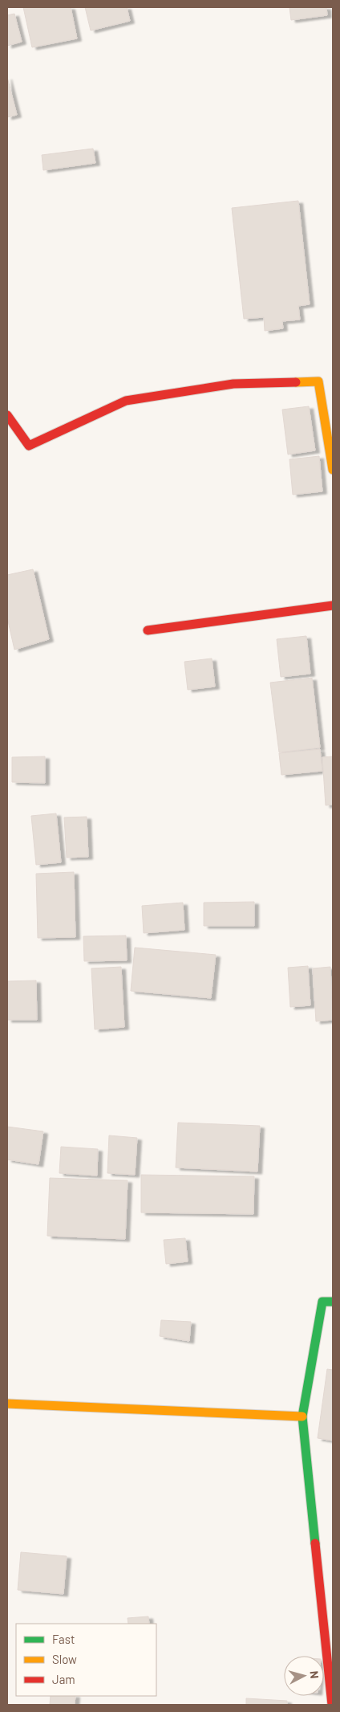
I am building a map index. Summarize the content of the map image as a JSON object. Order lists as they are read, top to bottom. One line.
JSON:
{"legend":["Fast","Slow","Jam"],"north":"right"}
